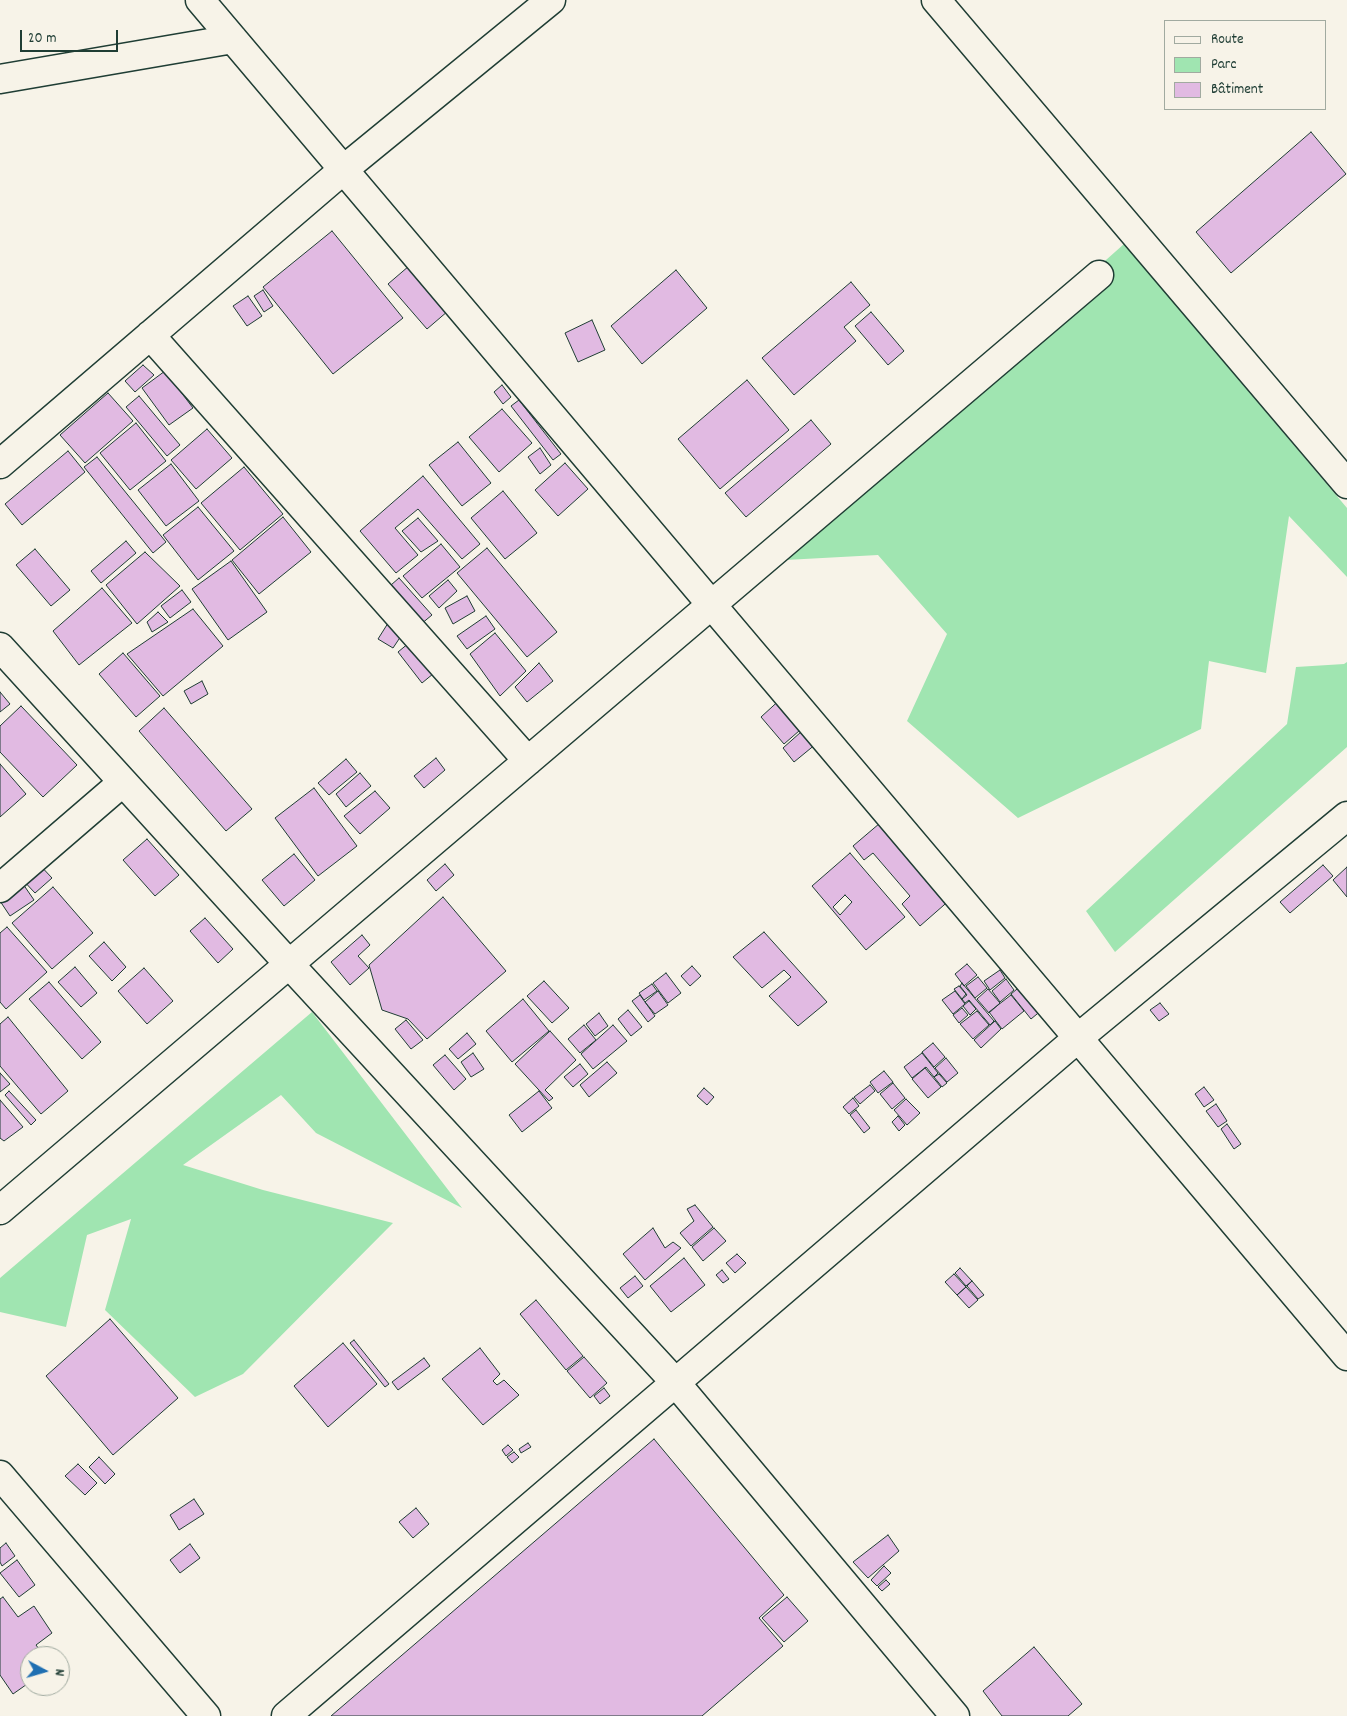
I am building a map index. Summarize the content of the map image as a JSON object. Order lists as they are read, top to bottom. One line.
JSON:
{"legend":["Route","Parc","Bâtiment"],"scale_bar":"20 m","north":"right"}
